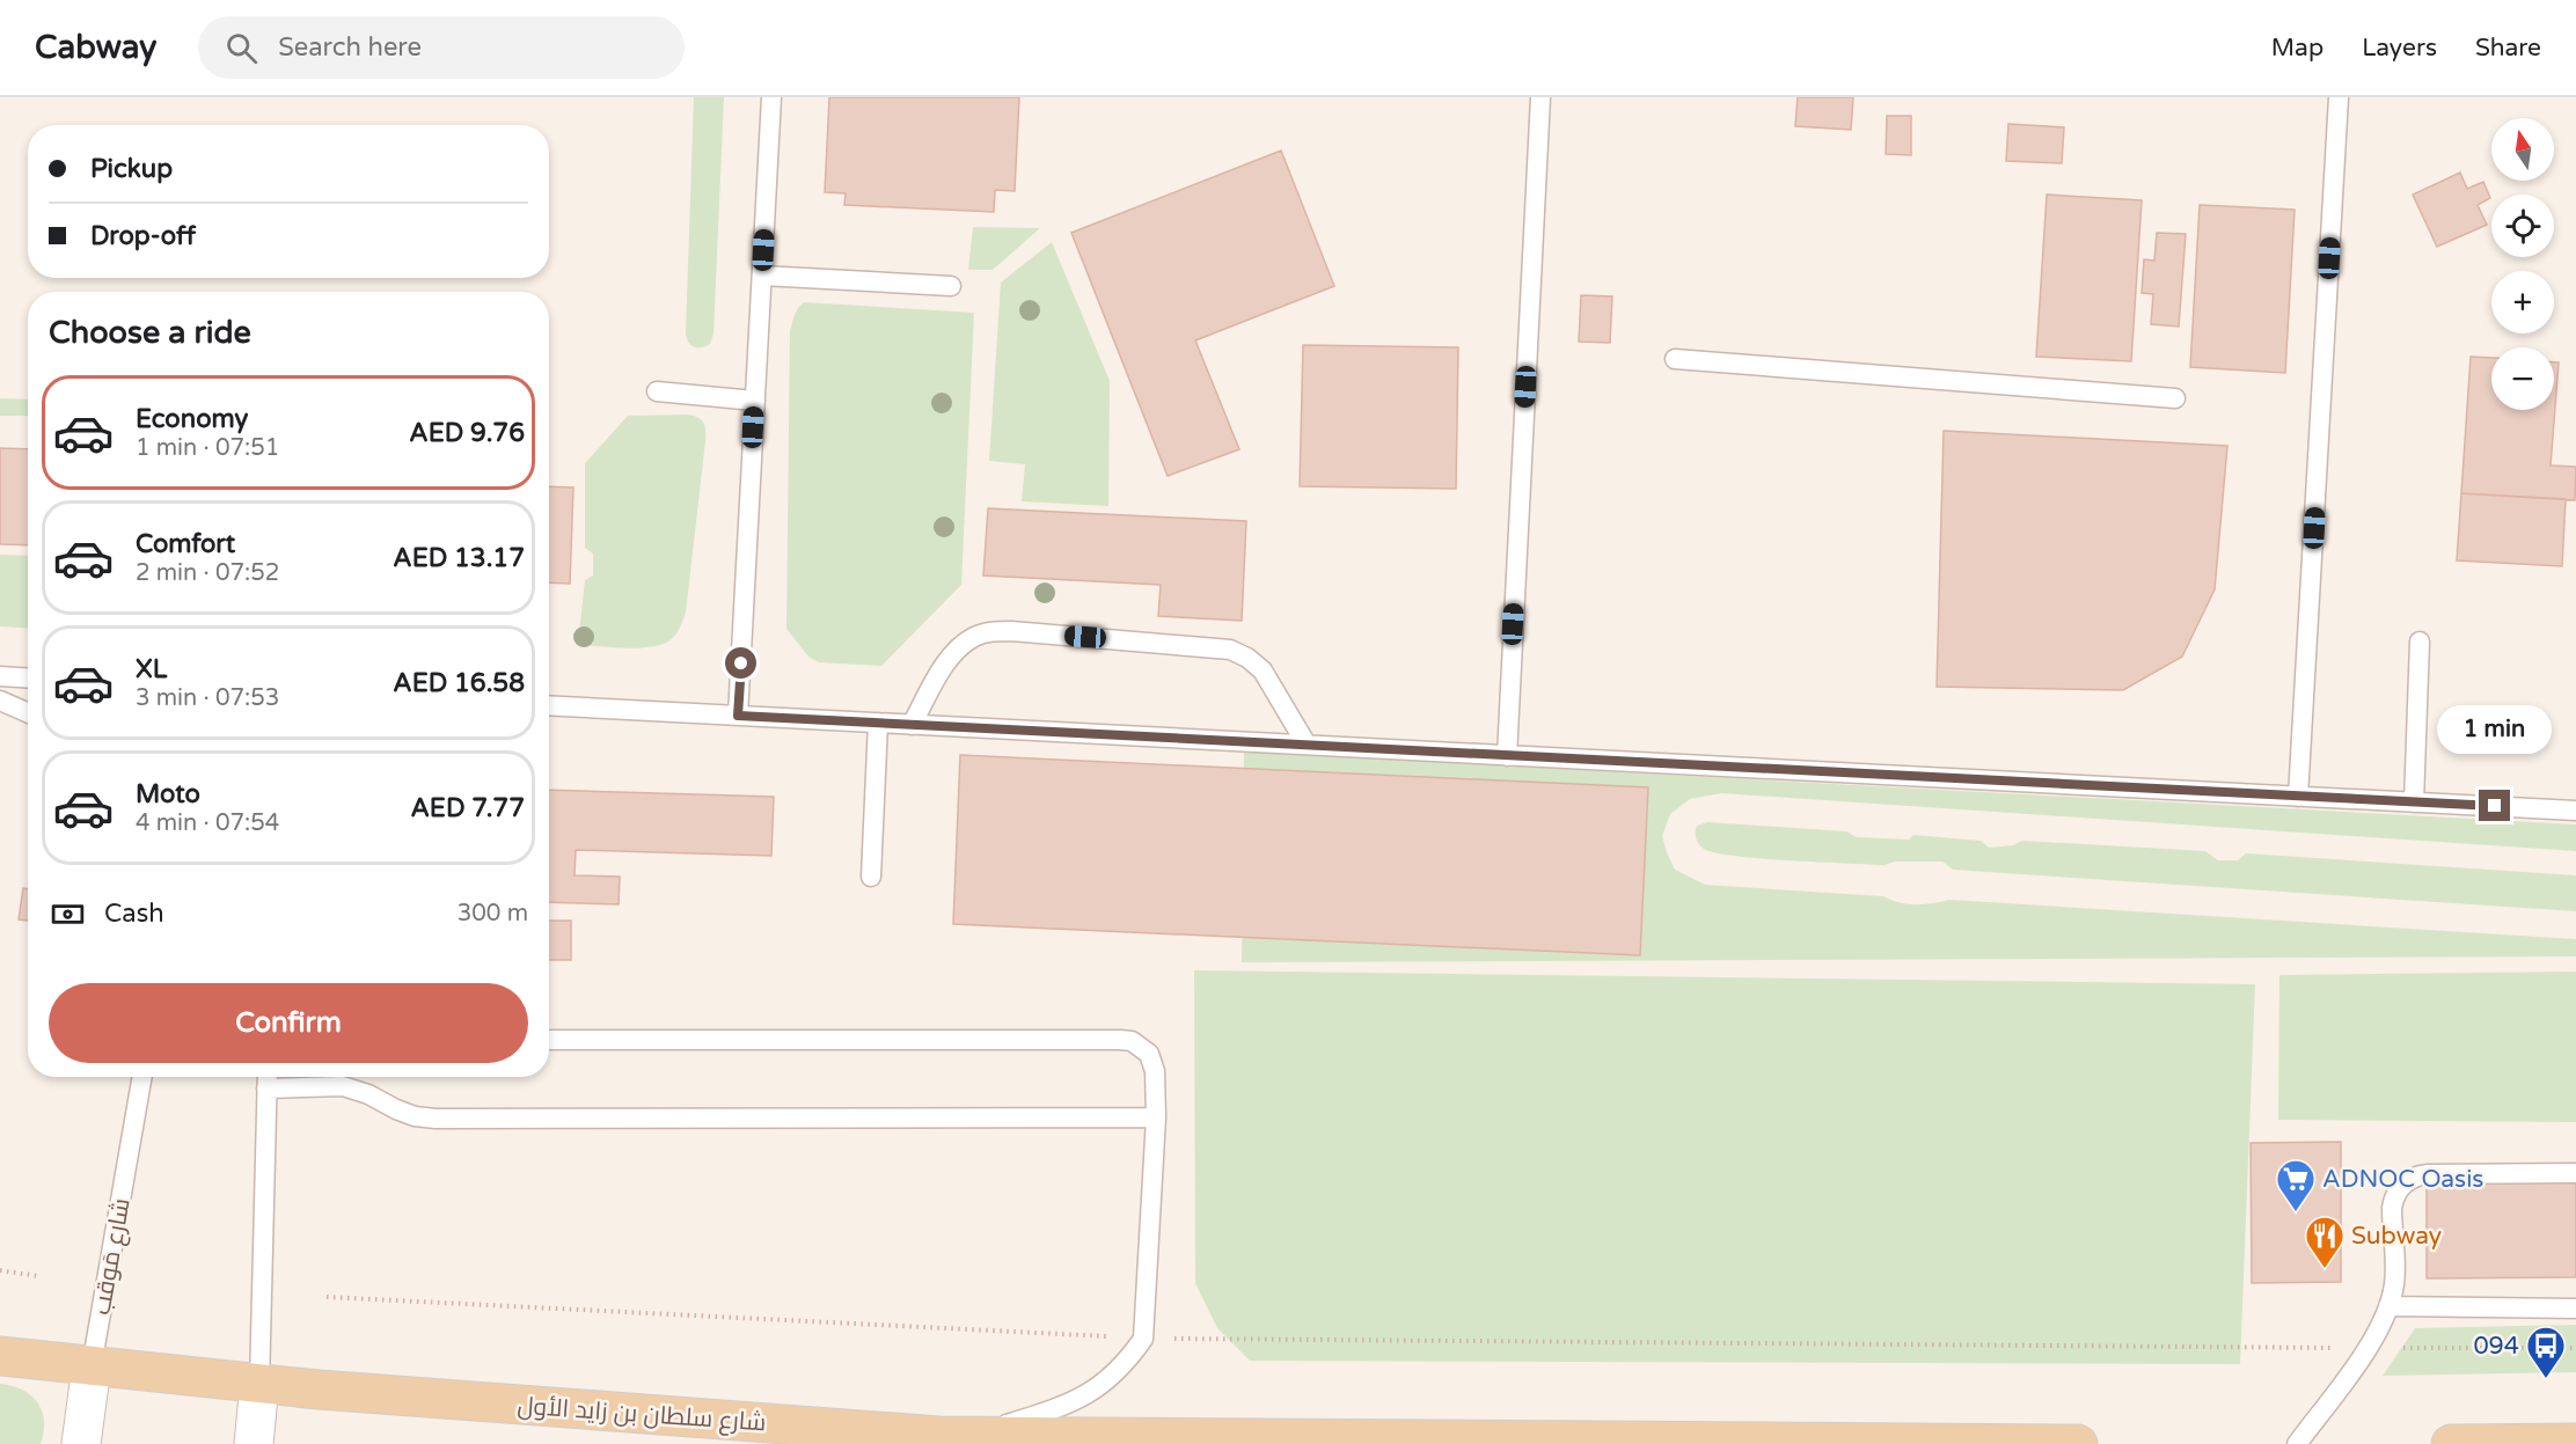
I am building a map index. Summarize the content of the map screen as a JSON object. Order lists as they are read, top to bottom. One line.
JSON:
{"streets":{"main road":["شارع مَوقب","شارع سلطان بن زايد الأول"]},"crossings":[["شارع مَوقب","شارع سلطان بن زايد الأول"]],"places":{"supermarket":["ADNOC Oasis"],"restaurant":["Subway"],"bus stop":["094"]},"north":"top","page":{"header":"Cabway","search":"Search here","nav":["Map","Layers","Share"],"map_buttons":["+","−"],"banner":["Pickup","Drop-off"],"heading":"Choose a ride","list":[{"name":"Economy","note":"1 min · 07:51","value":"AED 9.76"},{"name":"Comfort","note":"2 min · 07:52","value":"AED 13.17"},{"name":"XL","note":"3 min · 07:53","value":"AED 16.58"},{"name":"Moto","note":"4 min · 07:54","value":"AED 7.77"}],"bubble":"1 min","pay":["Cash","300 m"],"buttons":"Confirm"}}
